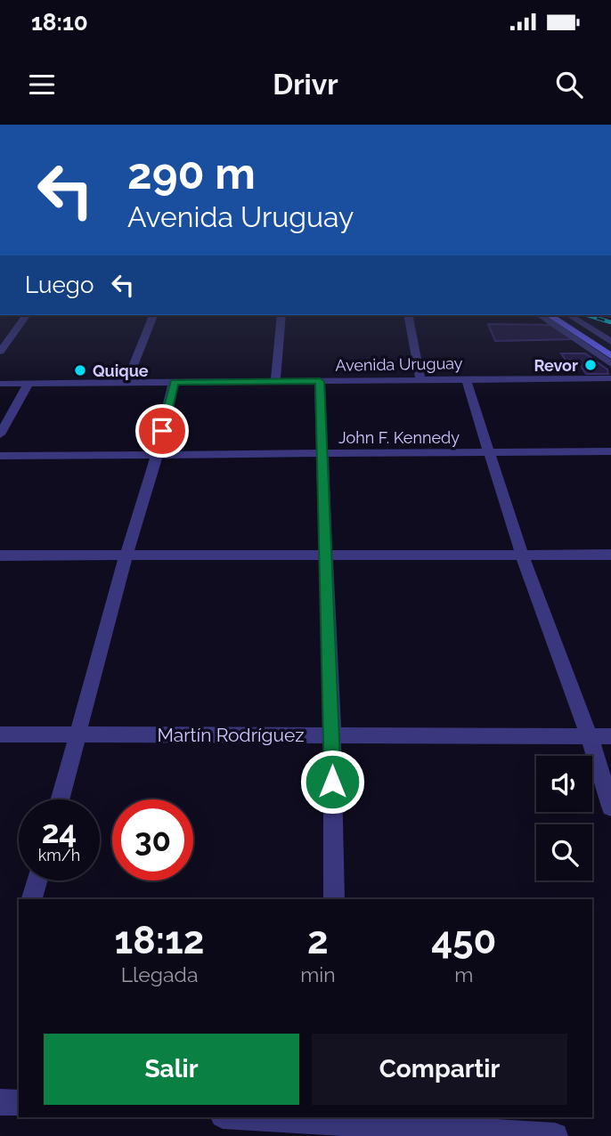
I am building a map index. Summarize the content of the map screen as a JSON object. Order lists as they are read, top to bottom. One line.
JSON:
{"streets":{"street":["Avenida Uruguay","John F. Kennedy","Martín Rodríguez"]},"places":["Revor","Quique"],"page":{"status":"18:10","header":"Drivr","turn":["290 m","Avenida Uruguay"],"then":"Luego","speed":"24 km/h","limit":"30","eta":["18:12","Llegada","2","min","450","m"],"buttons":["Salir","Compartir"]}}
